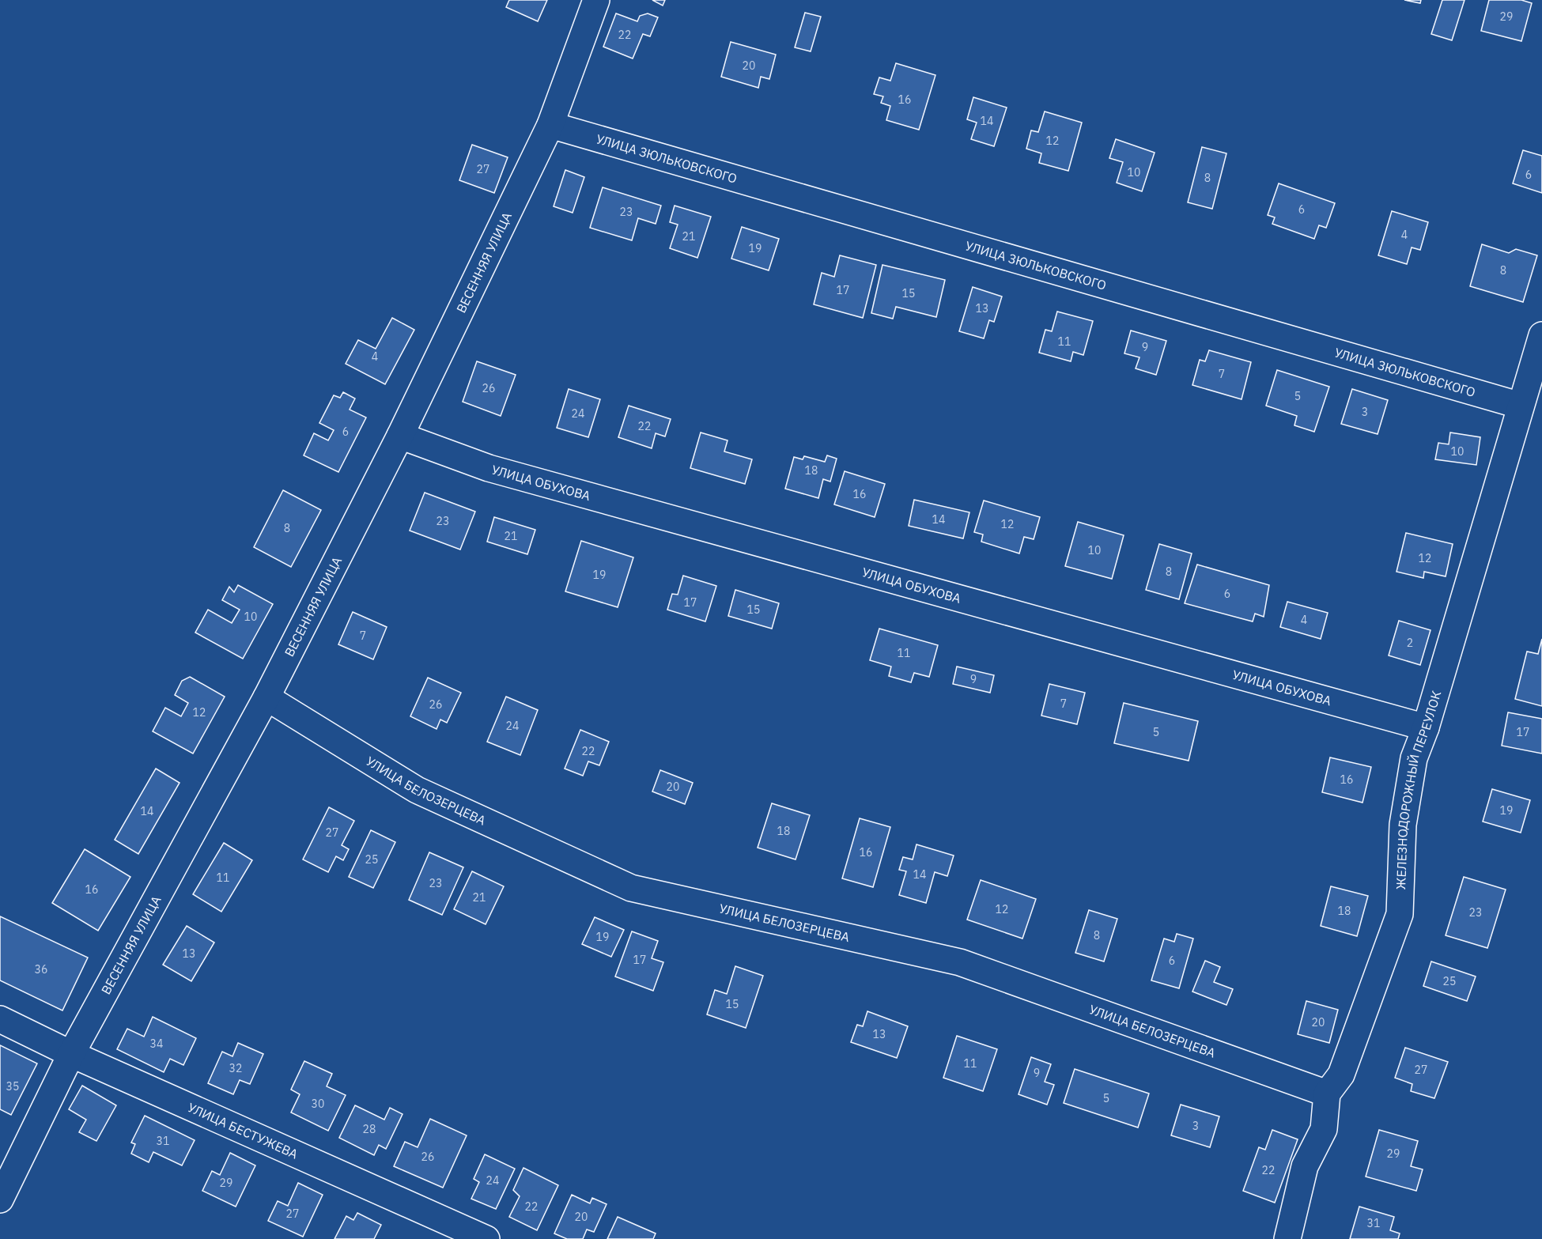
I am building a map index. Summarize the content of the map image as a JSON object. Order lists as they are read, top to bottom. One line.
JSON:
{"streets":{"street":["УЛИЦА ЗЮЛЬКОВСКОГО","ВЕСЕННЯЯ УЛИЦА","УЛИЦА ОБУХОВА","УЛИЦА БЕЛОЗЕРЦЕВА","ЖЕЛЕЗНОДОРОЖНЫЙ ПЕРЕУЛОК","УЛИЦА БЕСТУЖЕВА"]},"crossings":[["УЛИЦА ЗЮЛЬКОВСКОГО","ВЕСЕННЯЯ УЛИЦА"],["УЛИЦА ЗЮЛЬКОВСКОГО","ЖЕЛЕЗНОДОРОЖНЫЙ ПЕРЕУЛОК"],["ВЕСЕННЯЯ УЛИЦА","УЛИЦА ОБУХОВА"],["ВЕСЕННЯЯ УЛИЦА","УЛИЦА БЕЛОЗЕРЦЕВА"],["ВЕСЕННЯЯ УЛИЦА","УЛИЦА БЕСТУЖЕВА"],["УЛИЦА ОБУХОВА","ЖЕЛЕЗНОДОРОЖНЫЙ ПЕРЕУЛОК"],["УЛИЦА БЕЛОЗЕРЦЕВА","ЖЕЛЕЗНОДОРОЖНЫЙ ПЕРЕУЛОК"]],"house_numbers":["29","22","20","16","14","12","27","10","6","8","6","23","4","21","19","8","17","15","13","11","9","4","7","26","5","3","24","22","6","10","18","16","14","23","12","8","21","10","12","8","19","6","17","15","10","4","7","2","11","9","7","26","12","24","5","17","22","16","20","19","14","18","27","16","25","14","11","23","16","21","12","18","23","8","19","13","17","6","36","25","15","20","13","34","11","32","27","9","35","5","30","3","28","31","29","26","22","24","29","22","27","20","31"]}
